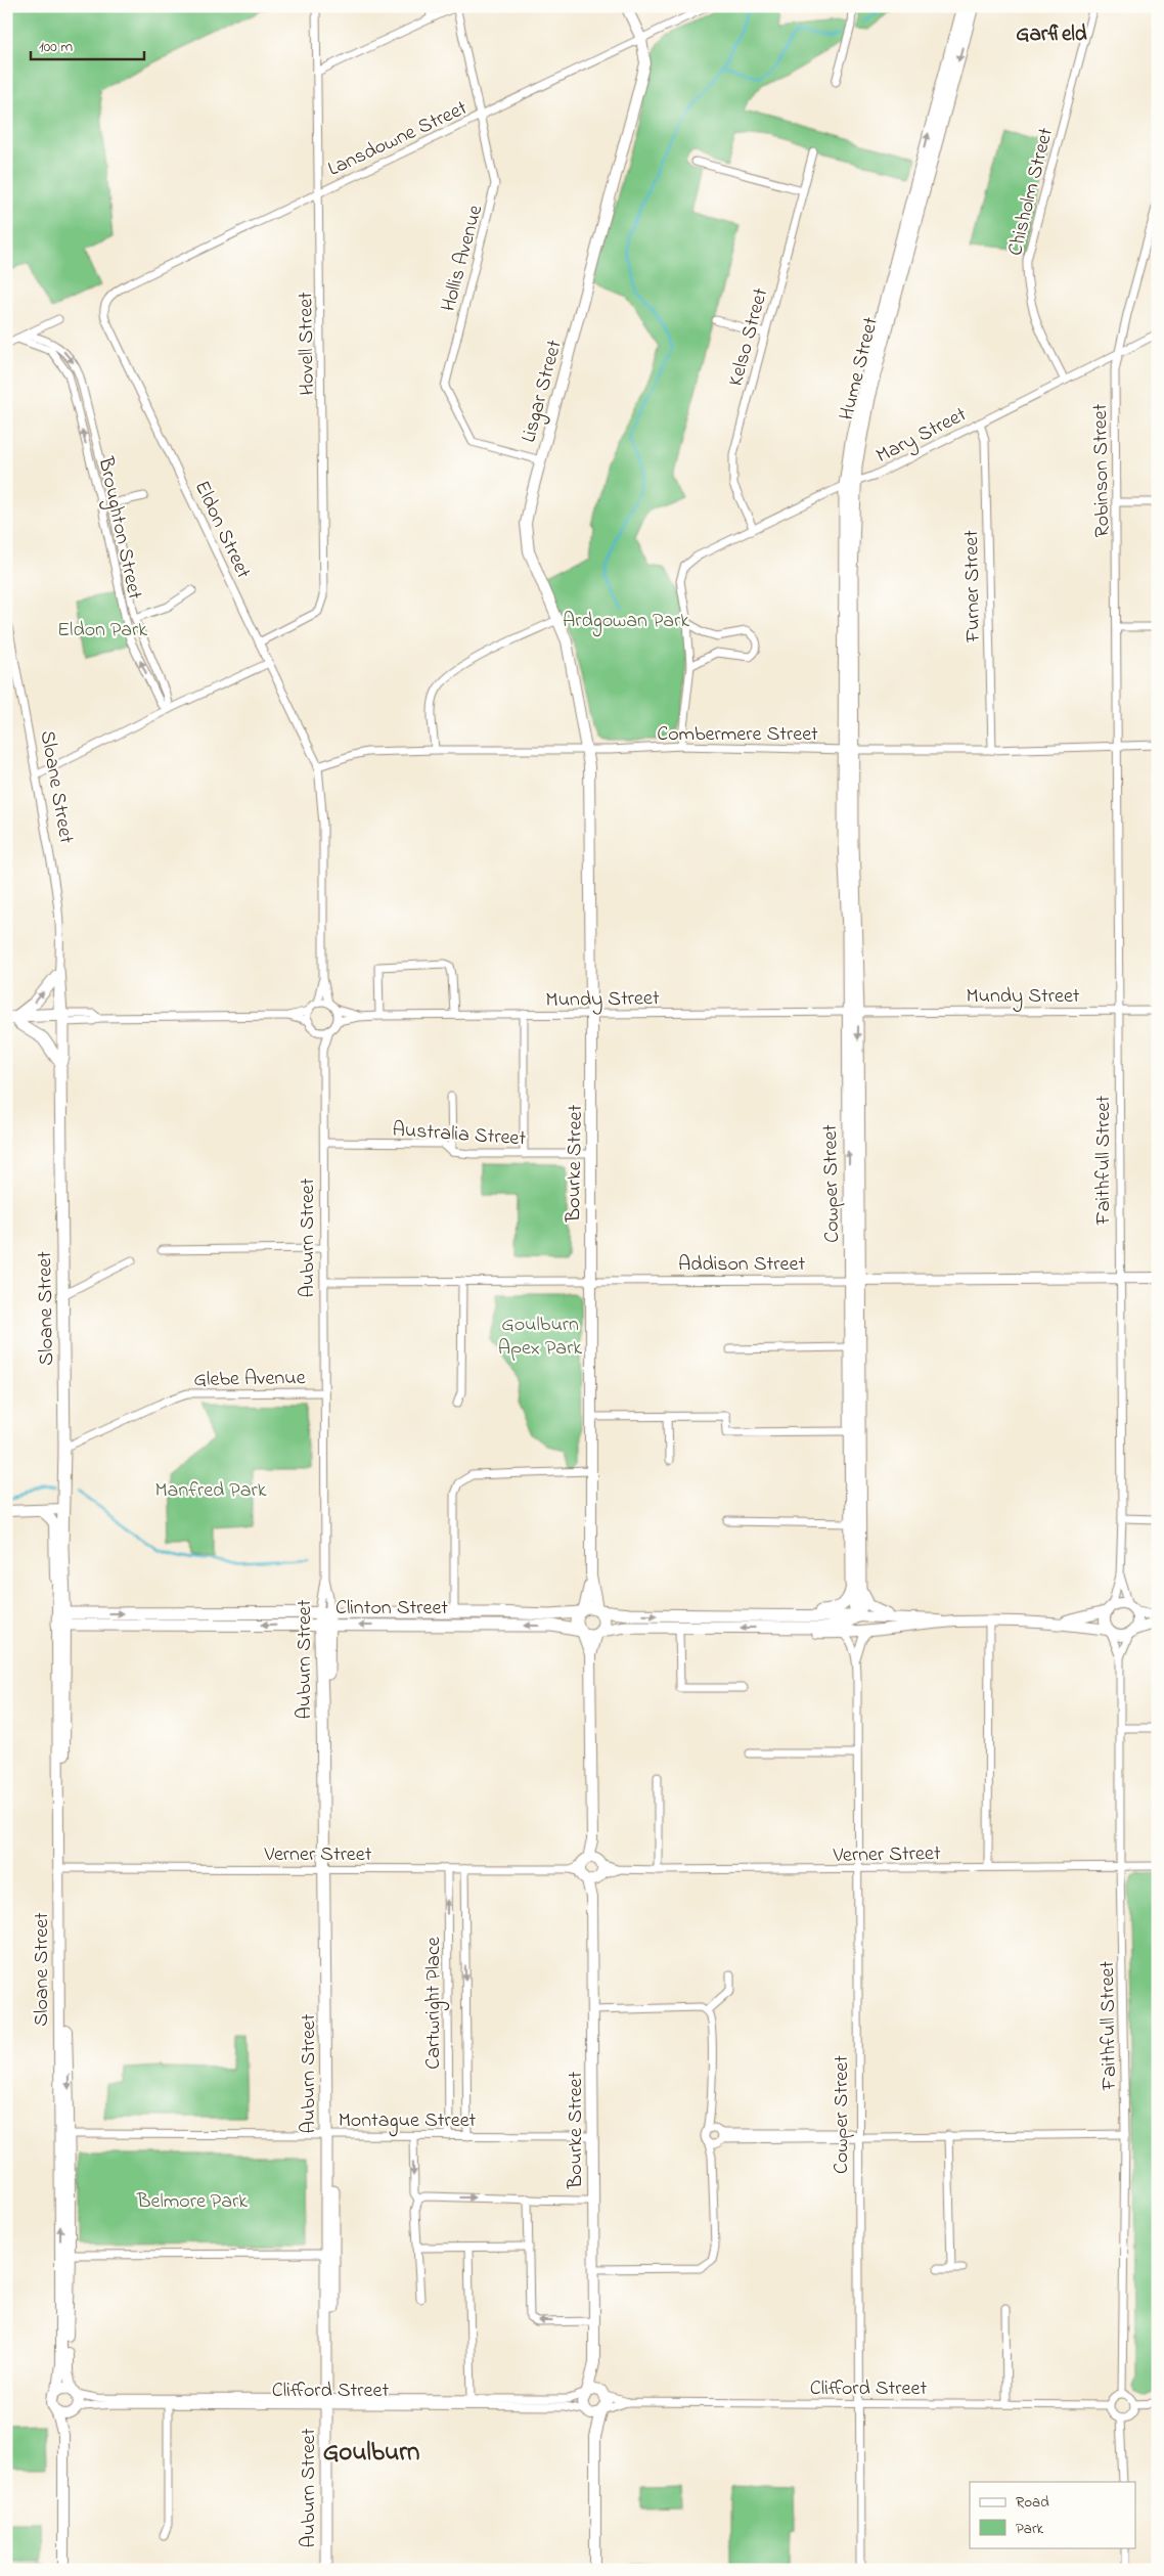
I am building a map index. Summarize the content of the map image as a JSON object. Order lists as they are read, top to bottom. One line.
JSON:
{"streets":{"main road":["Hume Street","Sloane Street","Cowper Street","Auburn Street","Clinton Street"],"street":["Lansdowne Street","Chisholm Street","Hollis Avenue","Kelso Street","Hovell Street","Lisgar Street","Mary Street","Robinson Street","Broughton Street","Eldon Street","Furner Street","Combermere Street","Mundy Street","Australia Street","Faithfull Street","Bourke Street","Addison Street","Glebe Avenue","Verner Street","Cartwright Place","Montague Street","Clifford Street"]},"crossings":[["Lansdowne Street","Hollis Avenue"],["Lansdowne Street","Hovell Street"],["Lansdowne Street","Lisgar Street"],["Lansdowne Street","Eldon Street"],["Chisholm Street","Mary Street"],["Hollis Avenue","Lisgar Street"],["Kelso Street","Mary Street"],["Hovell Street","Eldon Street"],["Hume Street","Mary Street"],["Hume Street","Combermere Street"],["Hume Street","Cowper Street"],["Lisgar Street","Combermere Street"],["Lisgar Street","Bourke Street"],["Mary Street","Robinson Street"],["Mary Street","Furner Street"],["Robinson Street","Combermere Street"],["Robinson Street","Faithfull Street"],["Eldon Street","Combermere Street"],["Furner Street","Combermere Street"],["Combermere Street","Faithfull Street"],["Combermere Street","Bourke Street"],["Combermere Street","Cowper Street"],["Sloane Street","Glebe Avenue"],["Sloane Street","Clinton Street"],["Sloane Street","Verner Street"],["Sloane Street","Montague Street"],["Sloane Street","Clifford Street"],["Mundy Street","Faithfull Street"],["Mundy Street","Bourke Street"],["Mundy Street","Cowper Street"],["Mundy Street","Auburn Street"],["Australia Street","Bourke Street"],["Australia Street","Auburn Street"],["Faithfull Street","Addison Street"],["Faithfull Street","Verner Street"],["Faithfull Street","Clifford Street"],["Bourke Street","Addison Street"],["Bourke Street","Clinton Street"],["Bourke Street","Verner Street"],["Bourke Street","Montague Street"],["Bourke Street","Clifford Street"],["Cowper Street","Addison Street"],["Cowper Street","Verner Street"],["Cowper Street","Clifford Street"],["Auburn Street","Addison Street"],["Auburn Street","Glebe Avenue"],["Auburn Street","Clinton Street"],["Auburn Street","Verner Street"],["Auburn Street","Montague Street"],["Auburn Street","Clifford Street"],["Verner Street","Cartwright Place"],["Cartwright Place","Montague Street"]],"districts":["Garfield","Goulburn"],"parks":["Ardgowan Park","Eldon Park","Goulburn Apex Park","Manfred Park","Belmore Park"],"legend":["Road","Park"],"scale_bar":"100 m"}
